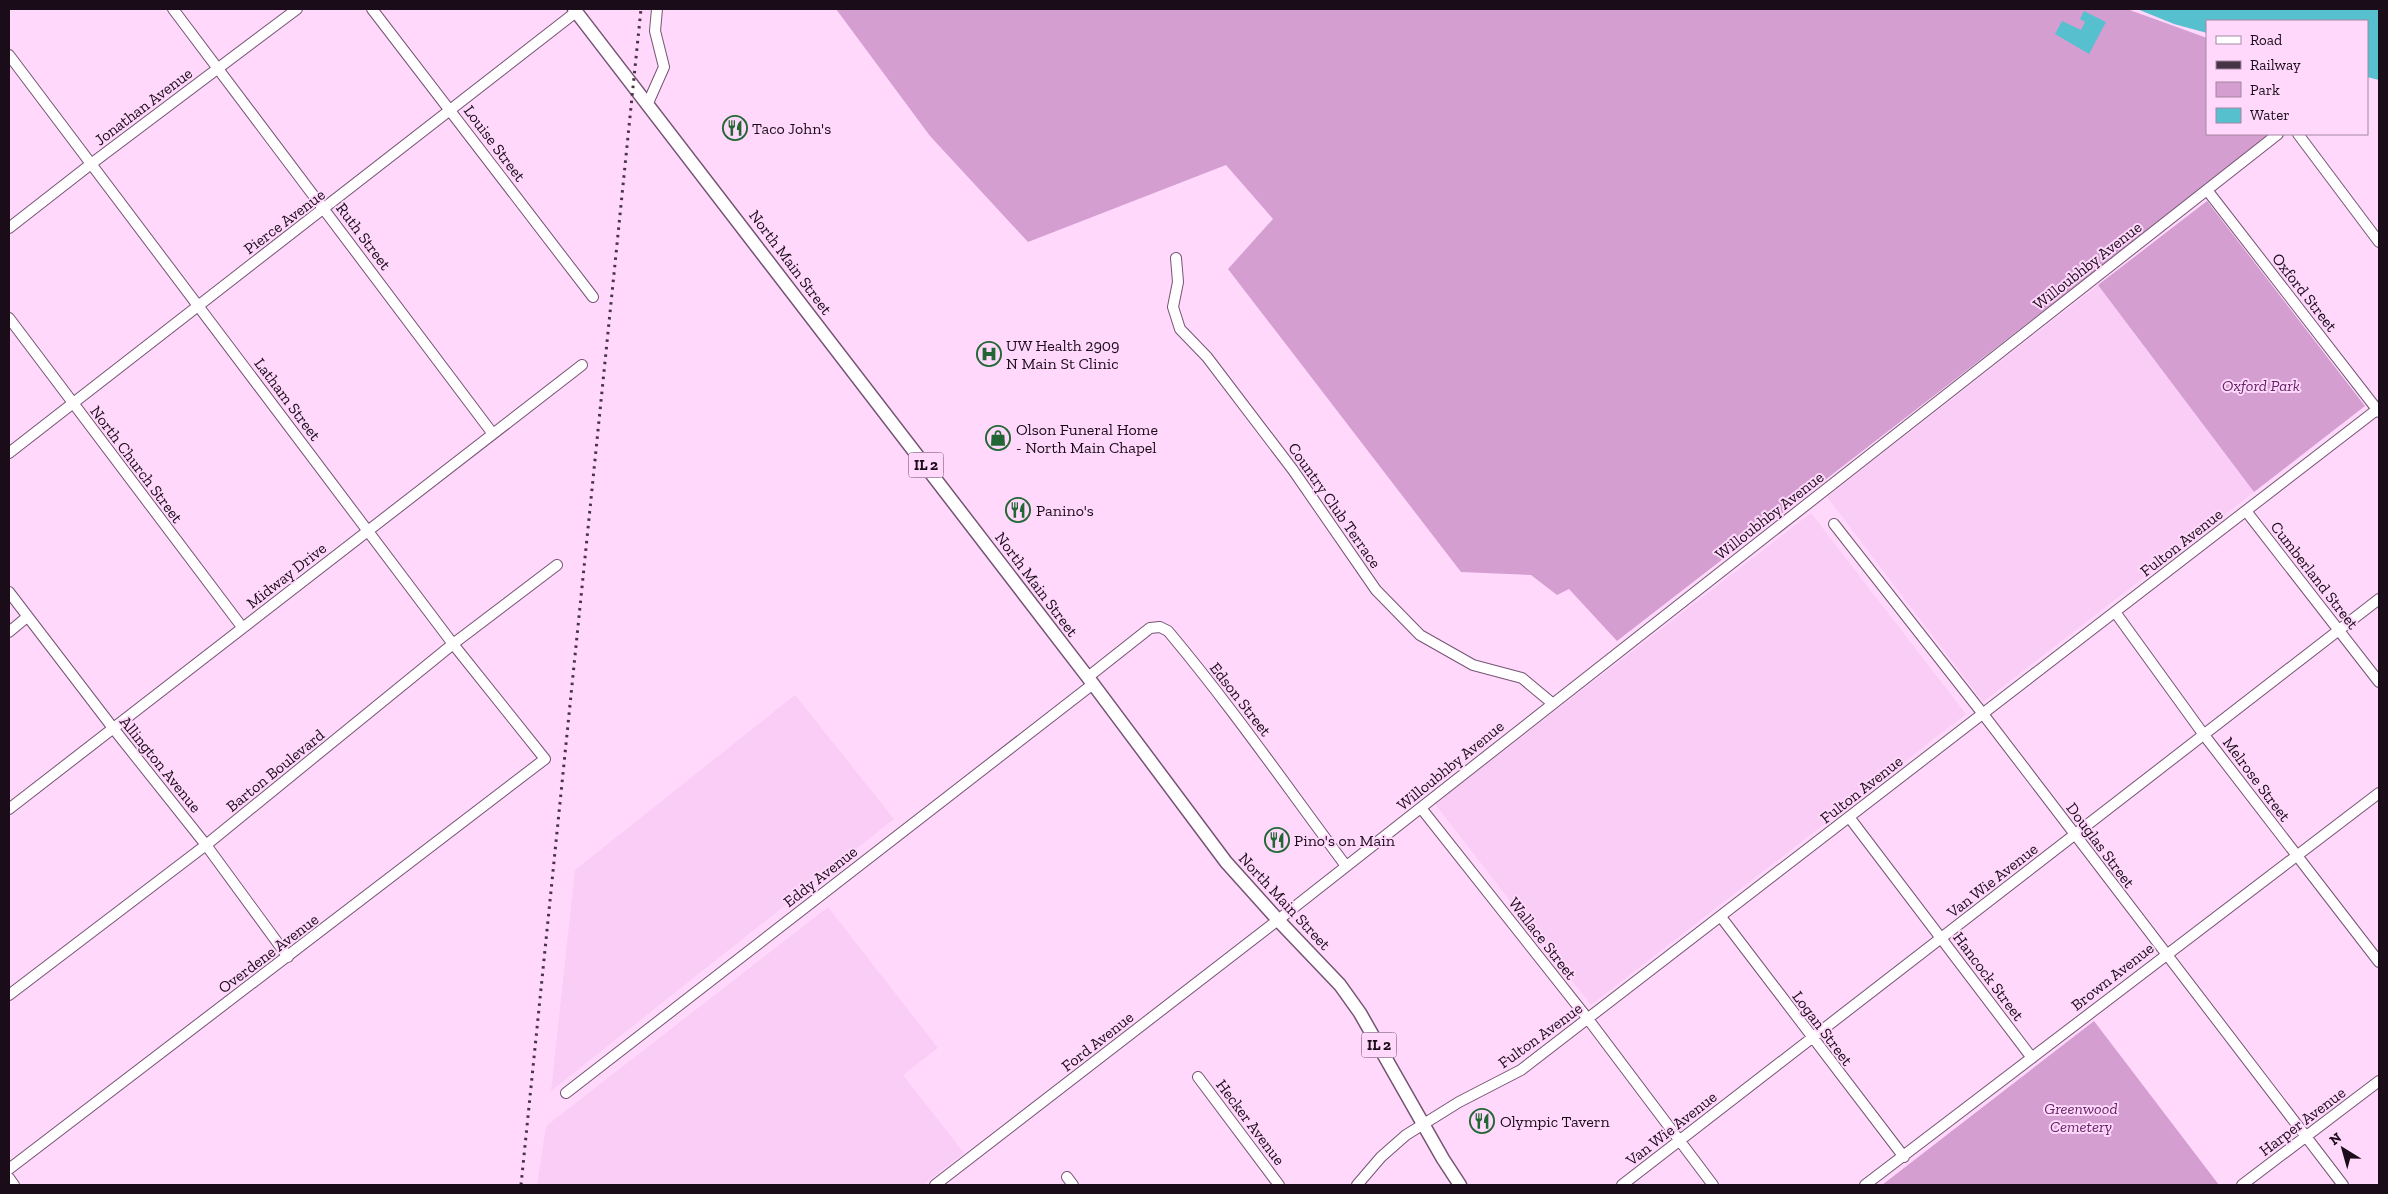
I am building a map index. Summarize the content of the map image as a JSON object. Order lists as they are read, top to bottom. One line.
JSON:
{"streets":{"main road":["North Main Street","IL 2"],"street":["Jonathan Avenue","Louise Street","Pierce Avenue","Ruth Street","Willoubhby Avenue","Oxford Street","Latham Street","North Church Street","Country Club Terrace","Fulton Avenue","Midway Drive","Cumberland Street","Edson Street","Allington Avenue","Barton Boulevard","Melrose Street","Douglas Street","Eddy Avenue","Van Wie Avenue","Wallace Street","Overdene Avenue","Hancock Street","Brown Avenue","Logan Street","Ford Avenue","Harper Avenue","Hecker Avenue"]},"crossings":[["Jonathan Avenue","Ruth Street"],["Jonathan Avenue","Latham Street"],["Louise Street","Pierce Avenue"],["Pierce Avenue","Ruth Street"],["Pierce Avenue","North Main Street"],["Pierce Avenue","Latham Street"],["Pierce Avenue","North Church Street"],["Ruth Street","Midway Drive"],["North Main Street","Willoubhby Avenue"],["North Main Street","Fulton Avenue"],["North Main Street","Edson Street"],["North Main Street","Eddy Avenue"],["North Main Street","Ford Avenue"],["Willoubhby Avenue","Oxford Street"],["Willoubhby Avenue","Country Club Terrace"],["Willoubhby Avenue","Edson Street"],["Willoubhby Avenue","Wallace Street"],["Willoubhby Avenue","Ford Avenue"],["Oxford Street","Fulton Avenue"],["Latham Street","Midway Drive"],["Latham Street","Barton Boulevard"],["Latham Street","Overdene Avenue"],["North Church Street","Midway Drive"],["Fulton Avenue","Cumberland Street"],["Fulton Avenue","Melrose Street"],["Fulton Avenue","Douglas Street"],["Fulton Avenue","Wallace Street"],["Fulton Avenue","Hancock Street"],["Fulton Avenue","Logan Street"],["Midway Drive","Allington Avenue"],["Cumberland Street","Van Wie Avenue"],["Edson Street","Eddy Avenue"],["Allington Avenue","Barton Boulevard"],["Allington Avenue","Overdene Avenue"],["Melrose Street","Van Wie Avenue"],["Melrose Street","Brown Avenue"],["Douglas Street","Van Wie Avenue"],["Douglas Street","Brown Avenue"],["Douglas Street","Harper Avenue"],["Van Wie Avenue","Wallace Street"],["Van Wie Avenue","Hancock Street"],["Van Wie Avenue","Logan Street"],["Hancock Street","Brown Avenue"],["Brown Avenue","Logan Street"]],"parks":["Oxford Park","Greenwood Cemetery"],"places":{"restaurant":["Taco John's","Panino's","Pino's on Main","Olympic Tavern"],"hospital":["UW Health 2909 N Main St Clinic"],"shop":["Olson Funeral Home - North Main Chapel"]},"legend":["Road","Railway","Park","Water"],"north":"top left"}
